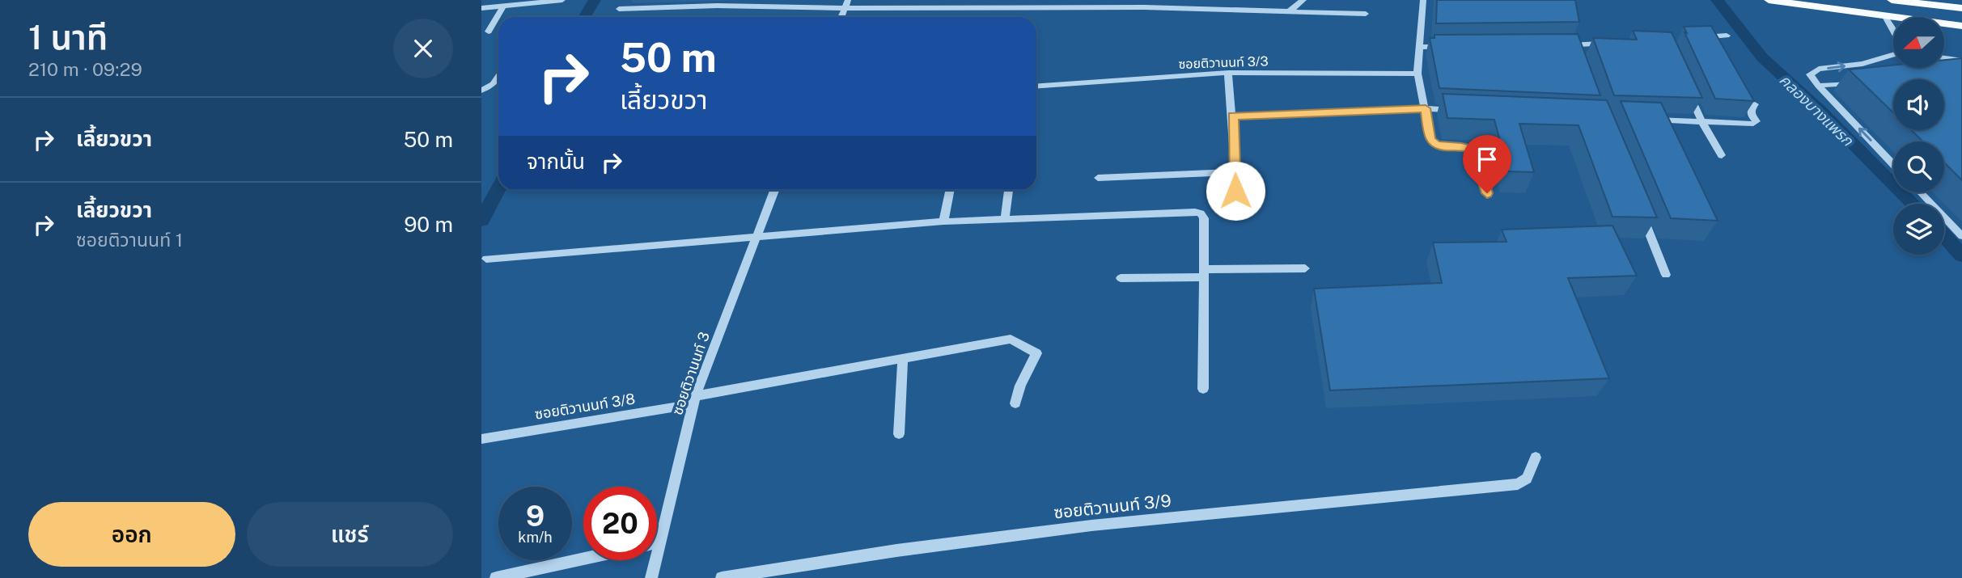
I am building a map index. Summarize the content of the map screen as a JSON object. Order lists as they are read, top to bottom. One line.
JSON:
{"streets":{"street":["ซอยติวานนท์ 3/3","ซอยติวานนท์ 3","ซอยติวานนท์ 3/8","ซอยติวานนท์ 3/9"]},"crossings":[["ซอยติวานนท์ 3","ซอยติวานนท์ 3/8"]],"water":["คลองบางแพรก"],"north":"left","page":{"heading":["1 นาที","210 m · 09:29"],"turn":["50 m","เลี้ยวขวา"],"list":[{"name":"เลี้ยวขวา","value":"50 m"},{"name":"เลี้ยวขวา","note":"ซอยติวานนท์ 1","value":"90 m"}],"then":"จากนั้น","speed":"9 km/h","limit":"20","buttons":["ออก","แชร์"]}}
